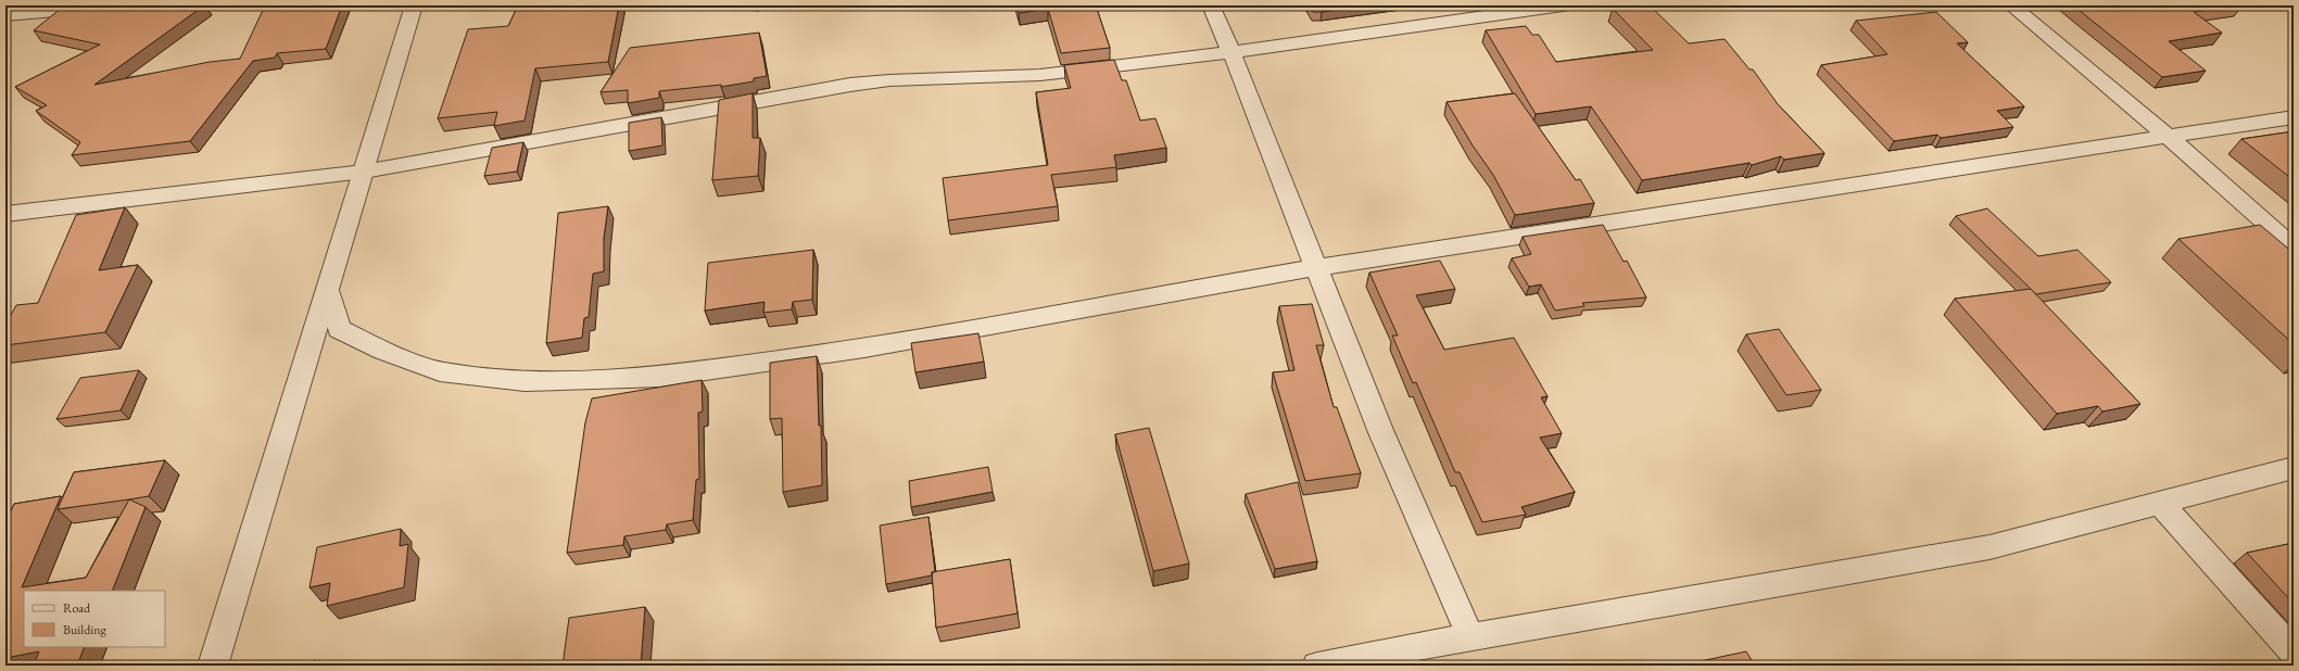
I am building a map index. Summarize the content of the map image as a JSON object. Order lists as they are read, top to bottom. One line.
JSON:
{"legend":["Road","Building"]}
